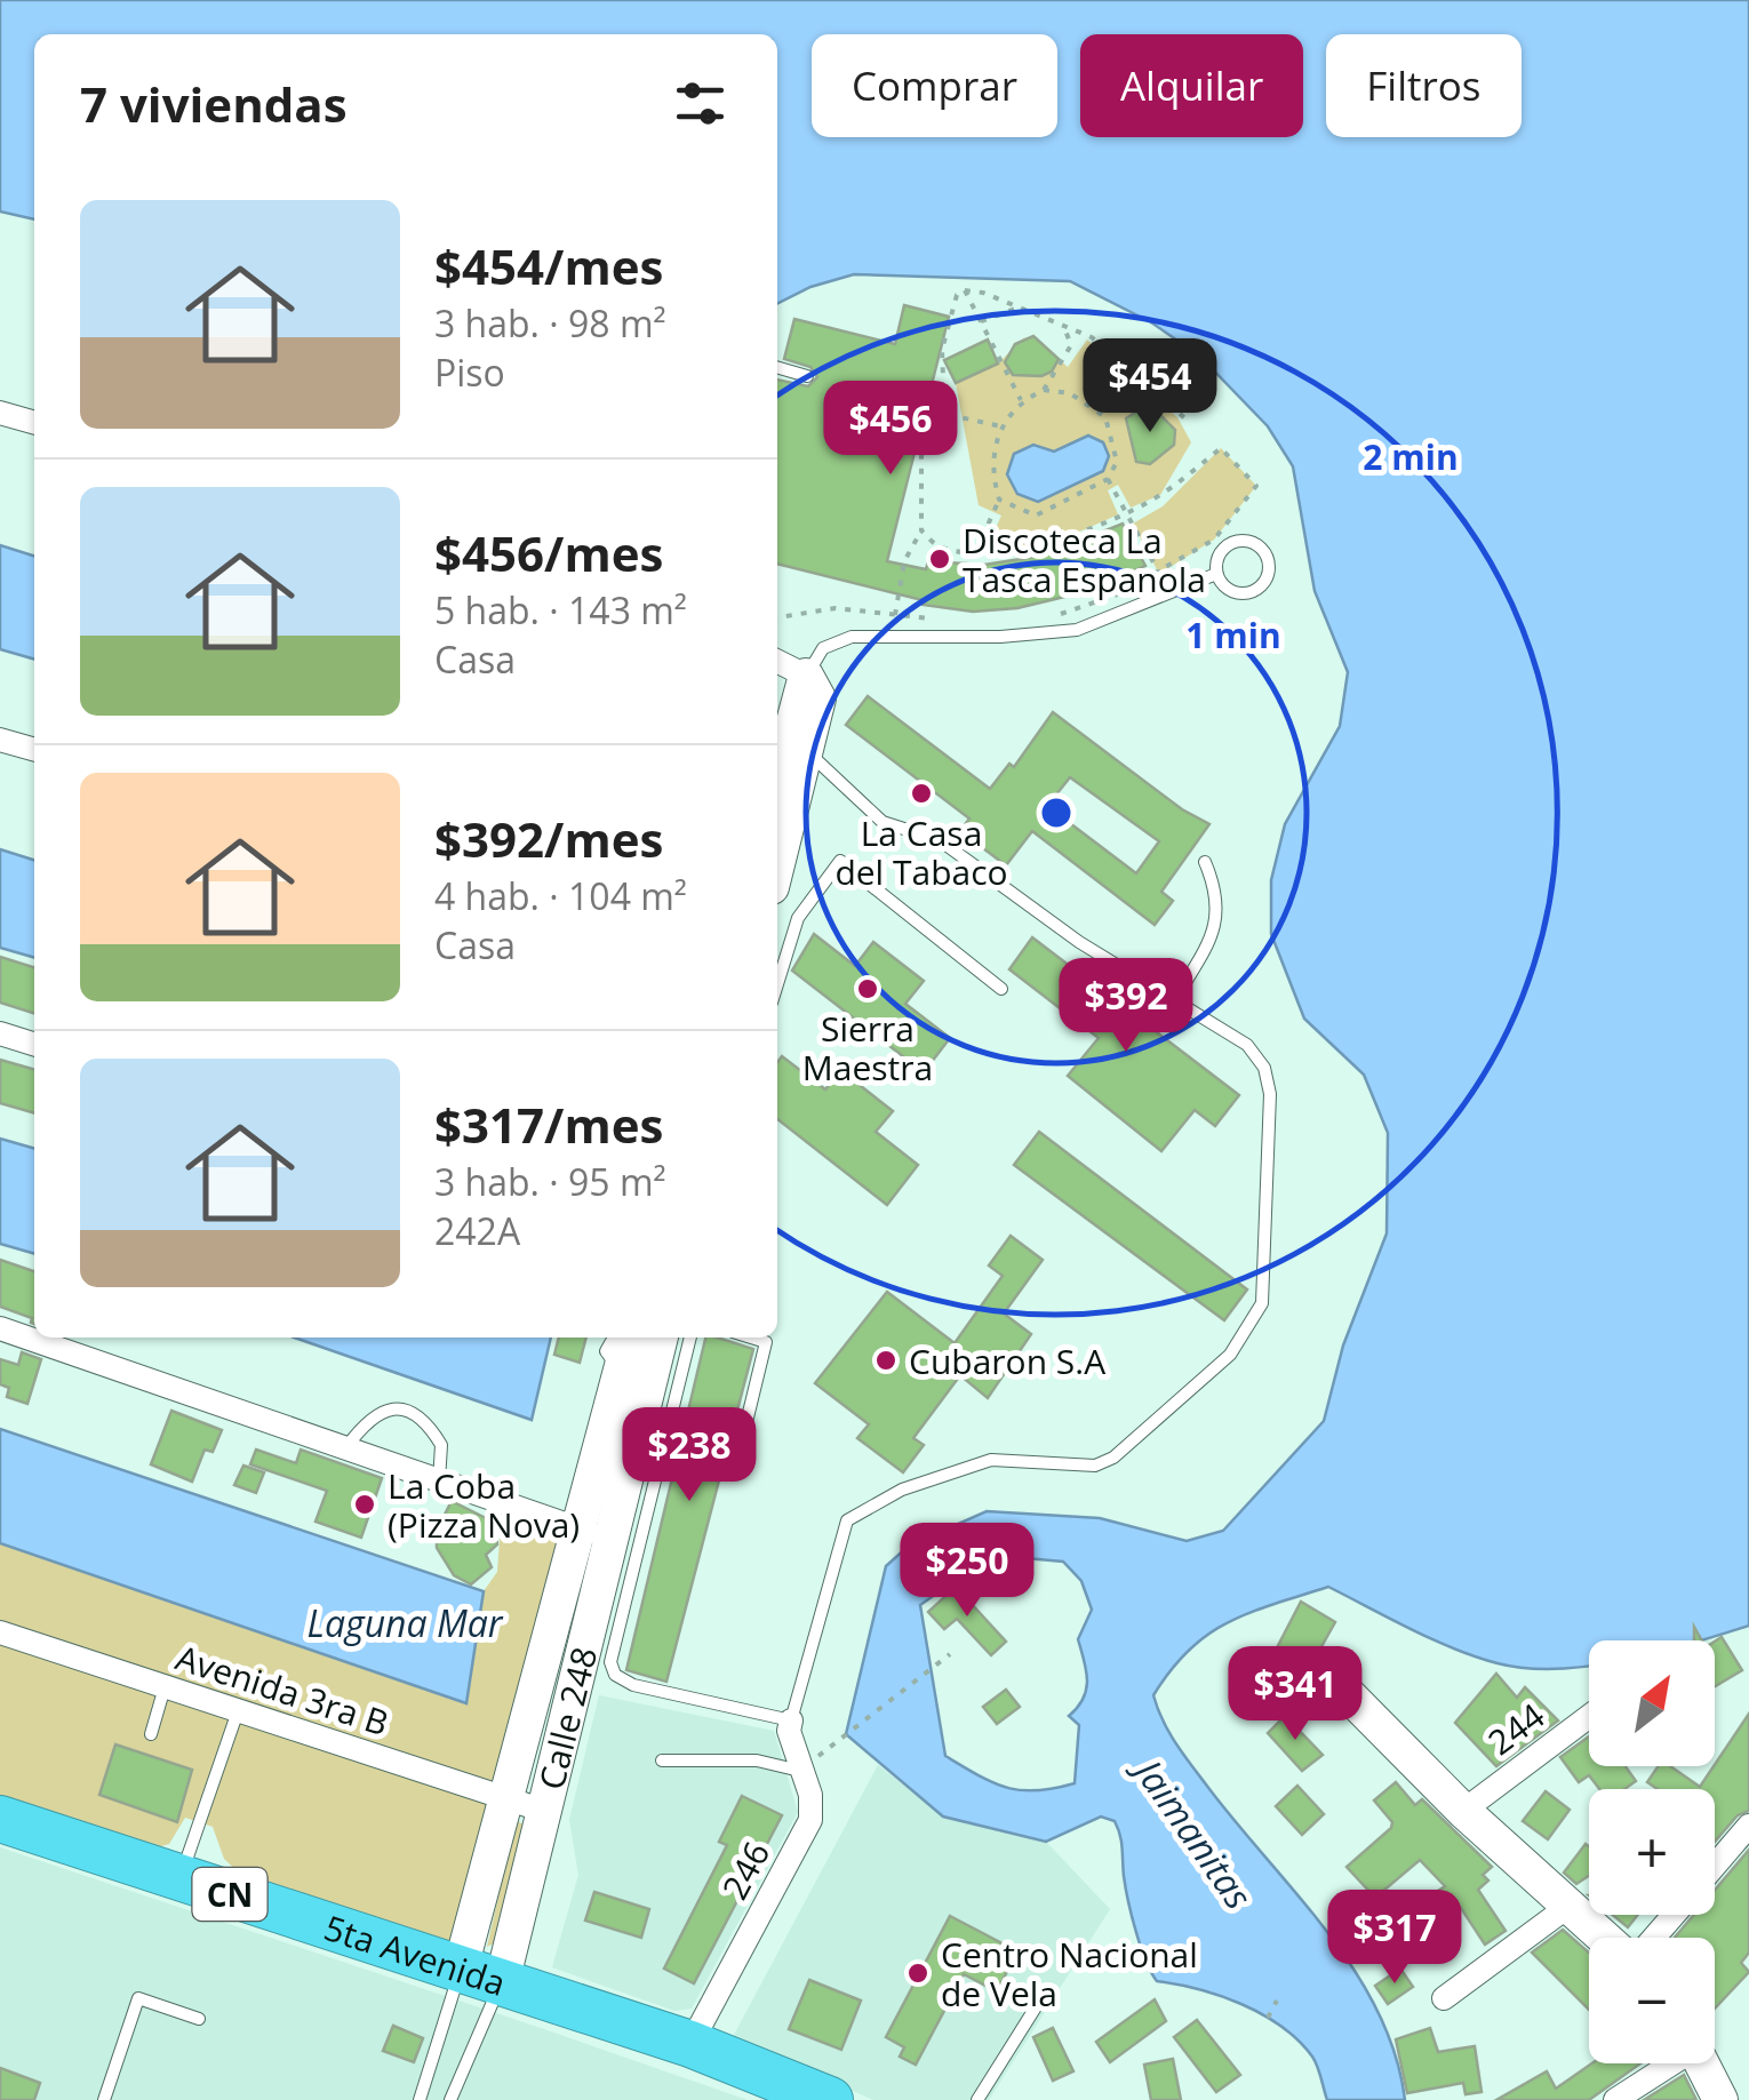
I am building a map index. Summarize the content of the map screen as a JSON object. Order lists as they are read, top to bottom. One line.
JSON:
{"streets":{"highway":["CN","5ta Avenida"],"street":["Avenida 3ra B","Calle 248","244","246"]},"crossings":[["Avenida 3ra B","Calle 248"],["Calle 248","5ta Avenida"],["246","5ta Avenida"]],"water":["Laguna Mar","Jaimanitas"],"places":["Discoteca La Tasca Espanola","La Casa del Tabaco","Sierra Maestra","Cubaron S.A","La Coba (Pizza Nova)","Centro Nacional de Vela"],"north":"top right","page":{"chip":["Comprar","Alquilar","Filtros"],"heading":"7 viviendas","list":[{"name":"$454/mes","note":"3 hab. · 98 m² · Piso"},{"name":"$456/mes","note":"5 hab. · 143 m² · Casa"},{"name":"$392/mes","note":"4 hab. · 104 m² · Casa"},{"name":"$317/mes","note":"3 hab. · 95 m² · 242A"}],"price":["$454","$456","$392","$238","$250","$341","$317"],"map_buttons":["+","−"]},"rings":["2 min","1 min"]}
